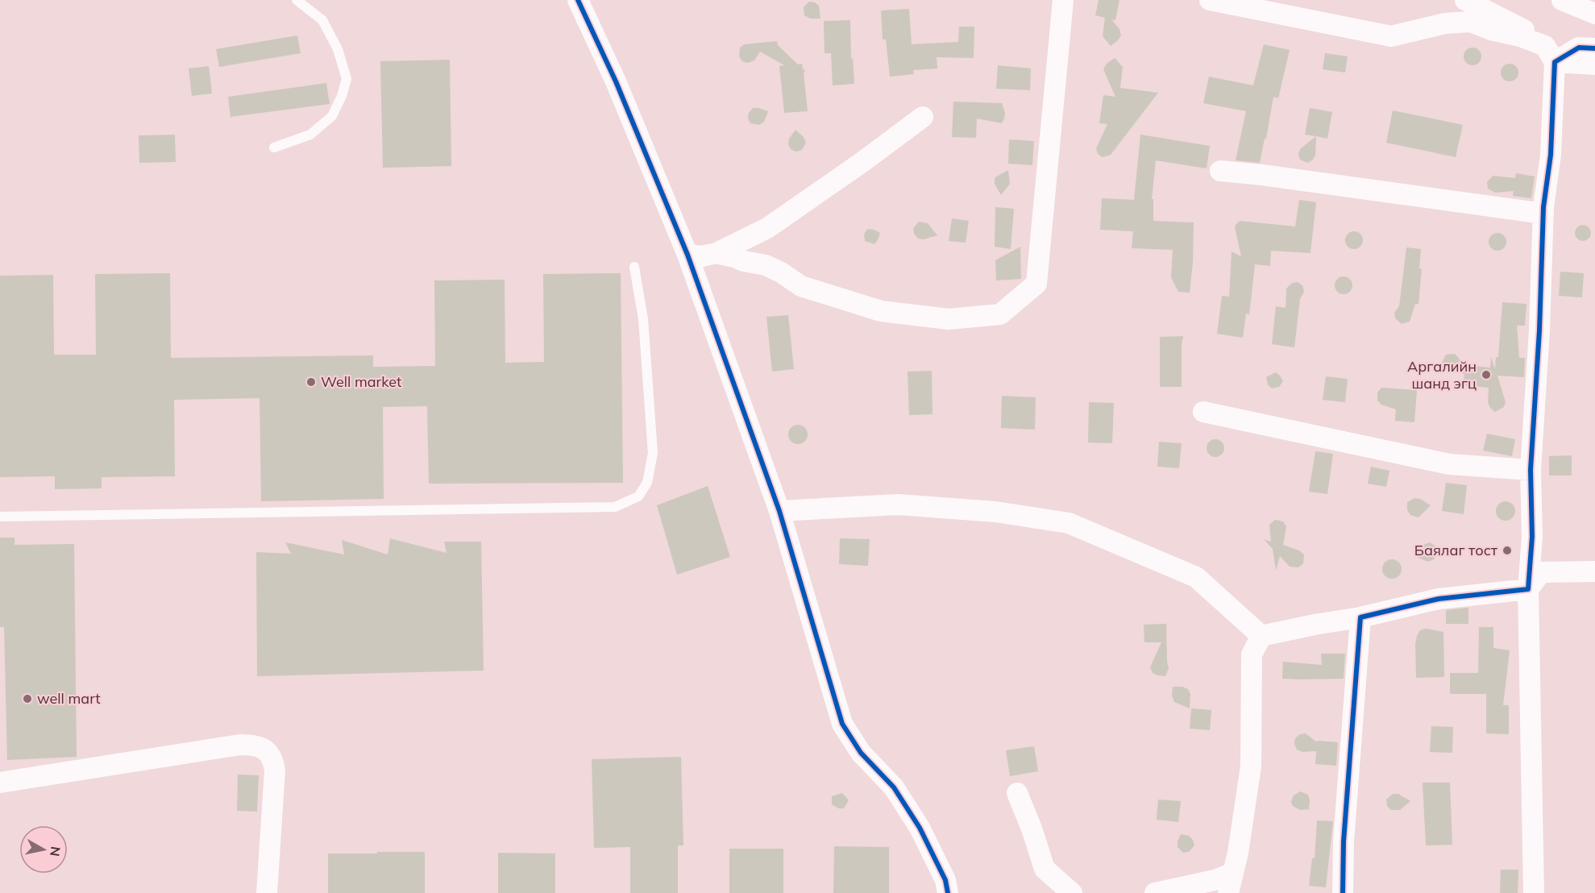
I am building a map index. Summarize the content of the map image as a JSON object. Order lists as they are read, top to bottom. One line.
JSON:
{"places":["Аргалийн шанд эгц","Well market","Баялаг тост","well mart"],"north":"right"}
